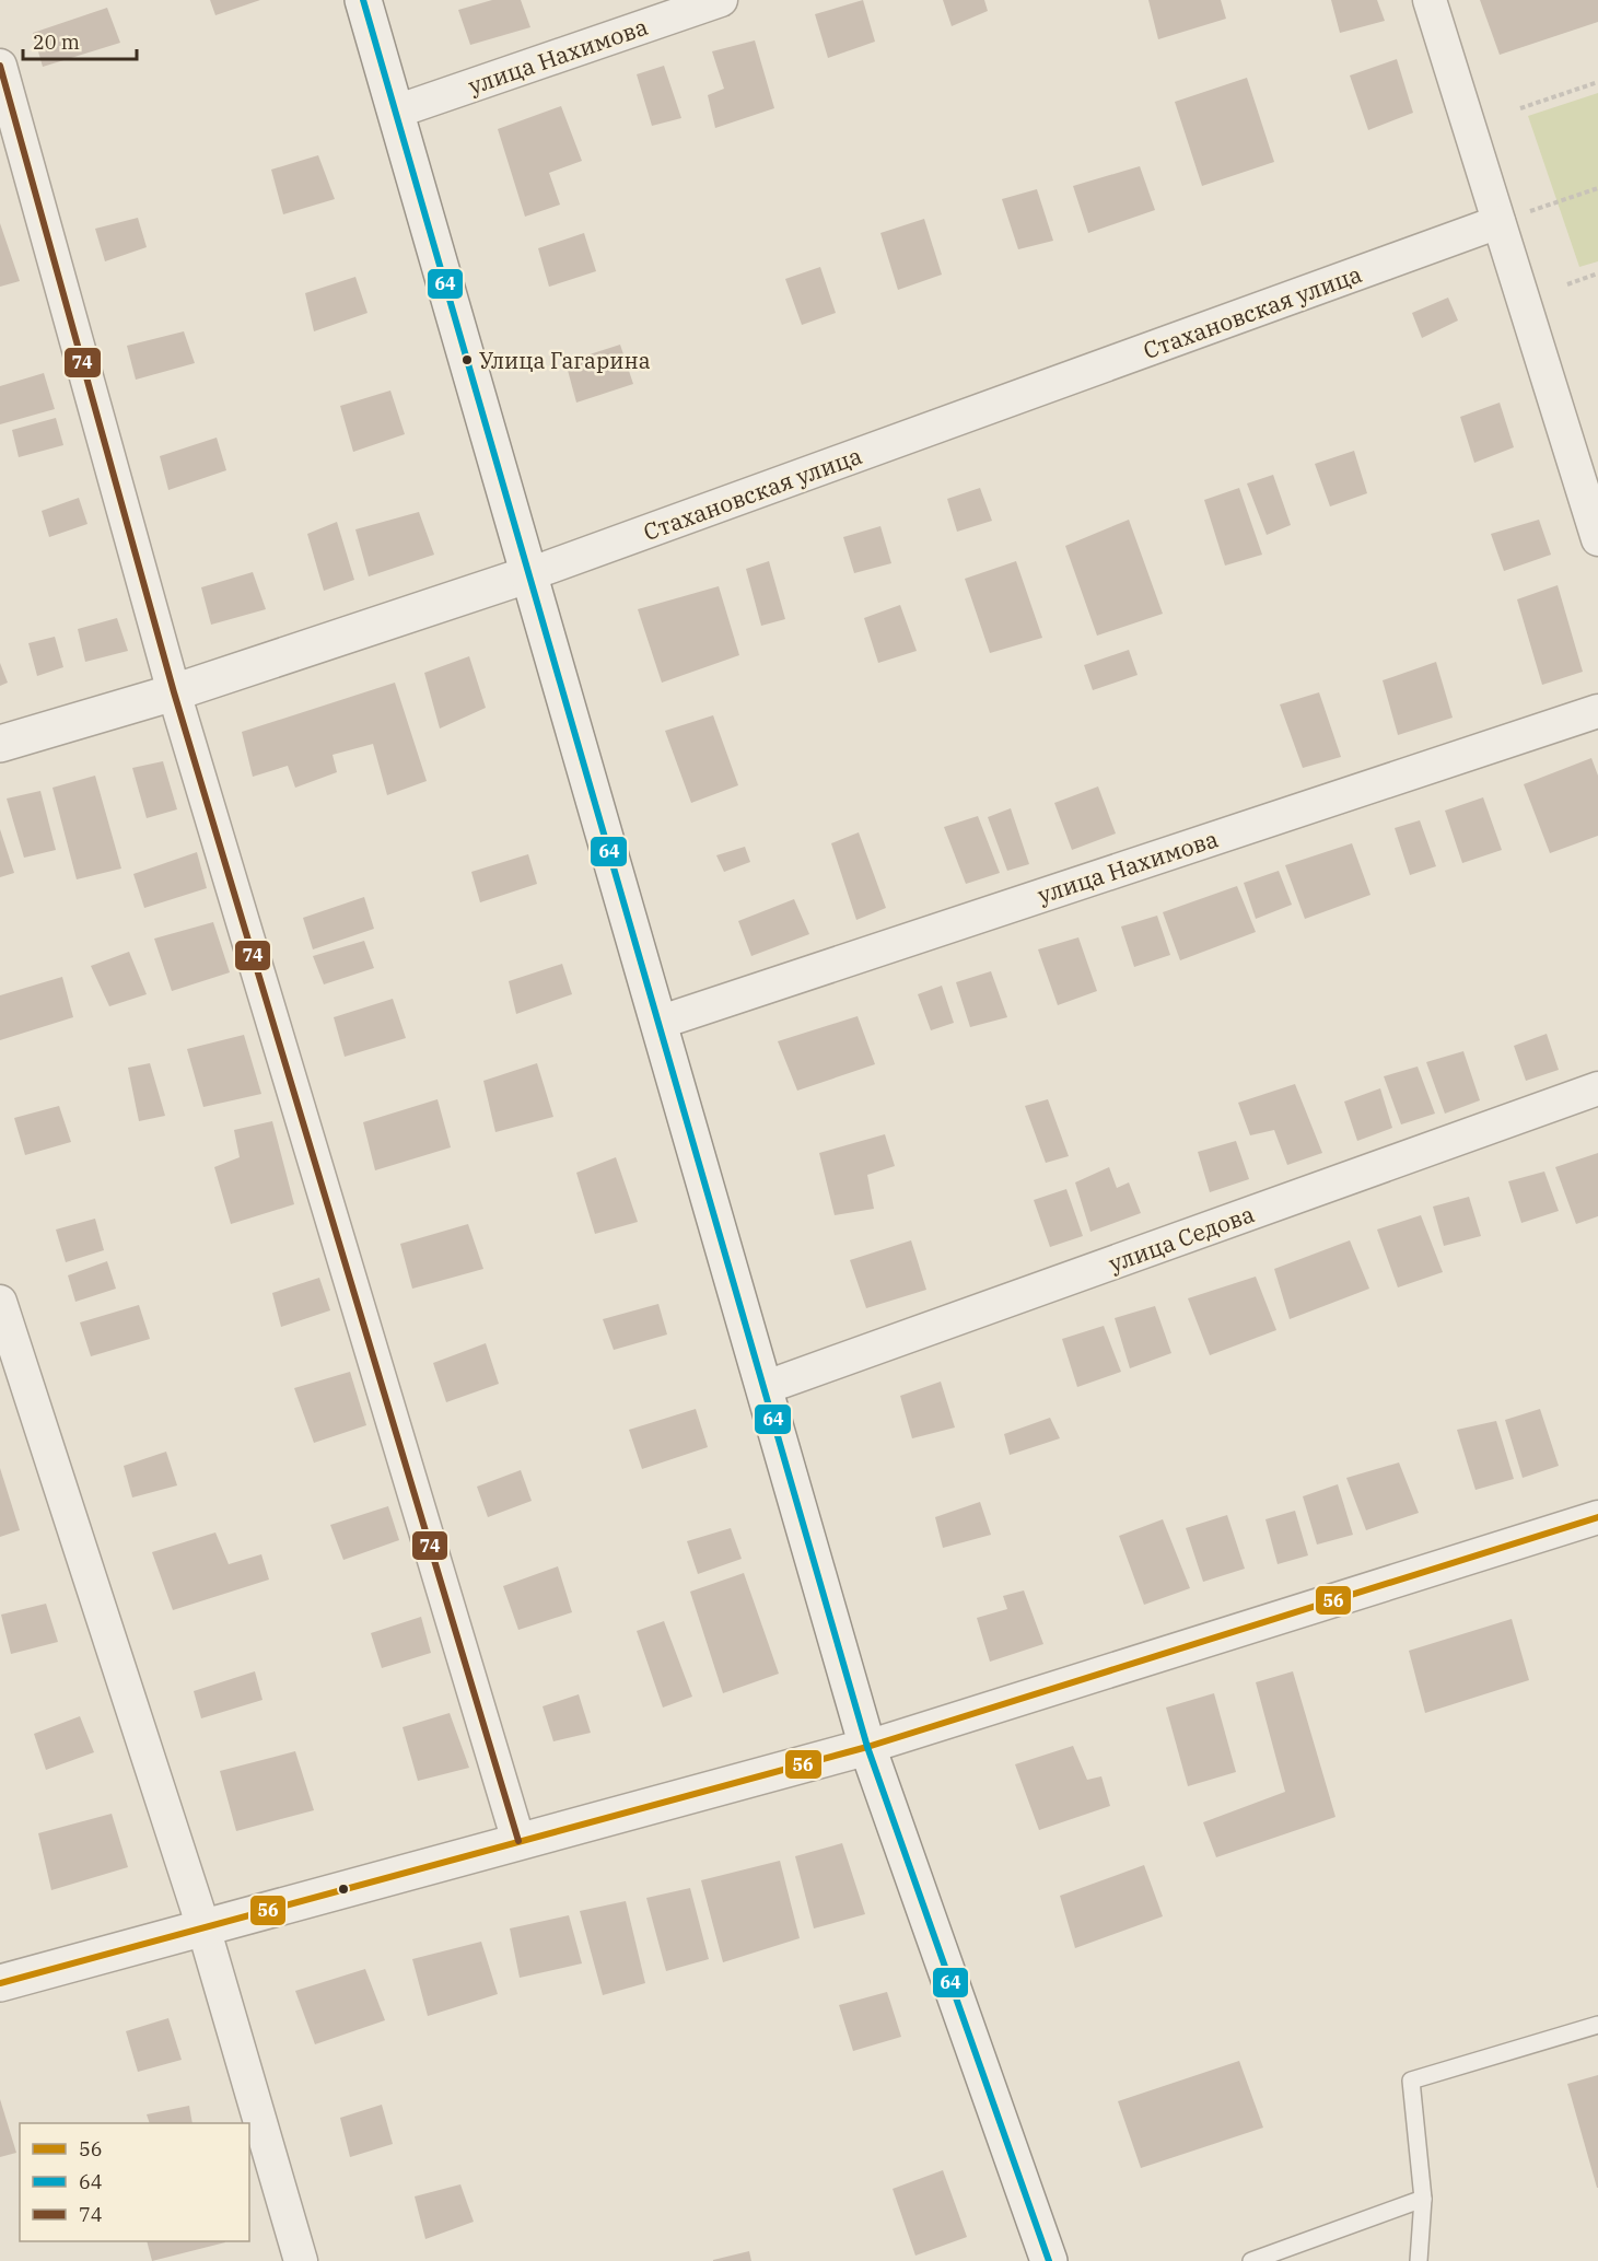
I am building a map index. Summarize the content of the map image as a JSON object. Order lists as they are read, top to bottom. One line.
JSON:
{"streets":{"main road":["Стахановская улица"],"street":["улица Нахимова","улица Седова"]},"places":["Улица Гагарина"],"lines":["transit line 64","transit line 74","transit line 56"],"legend":["56","64","74"],"scale_bar":"20 m"}
